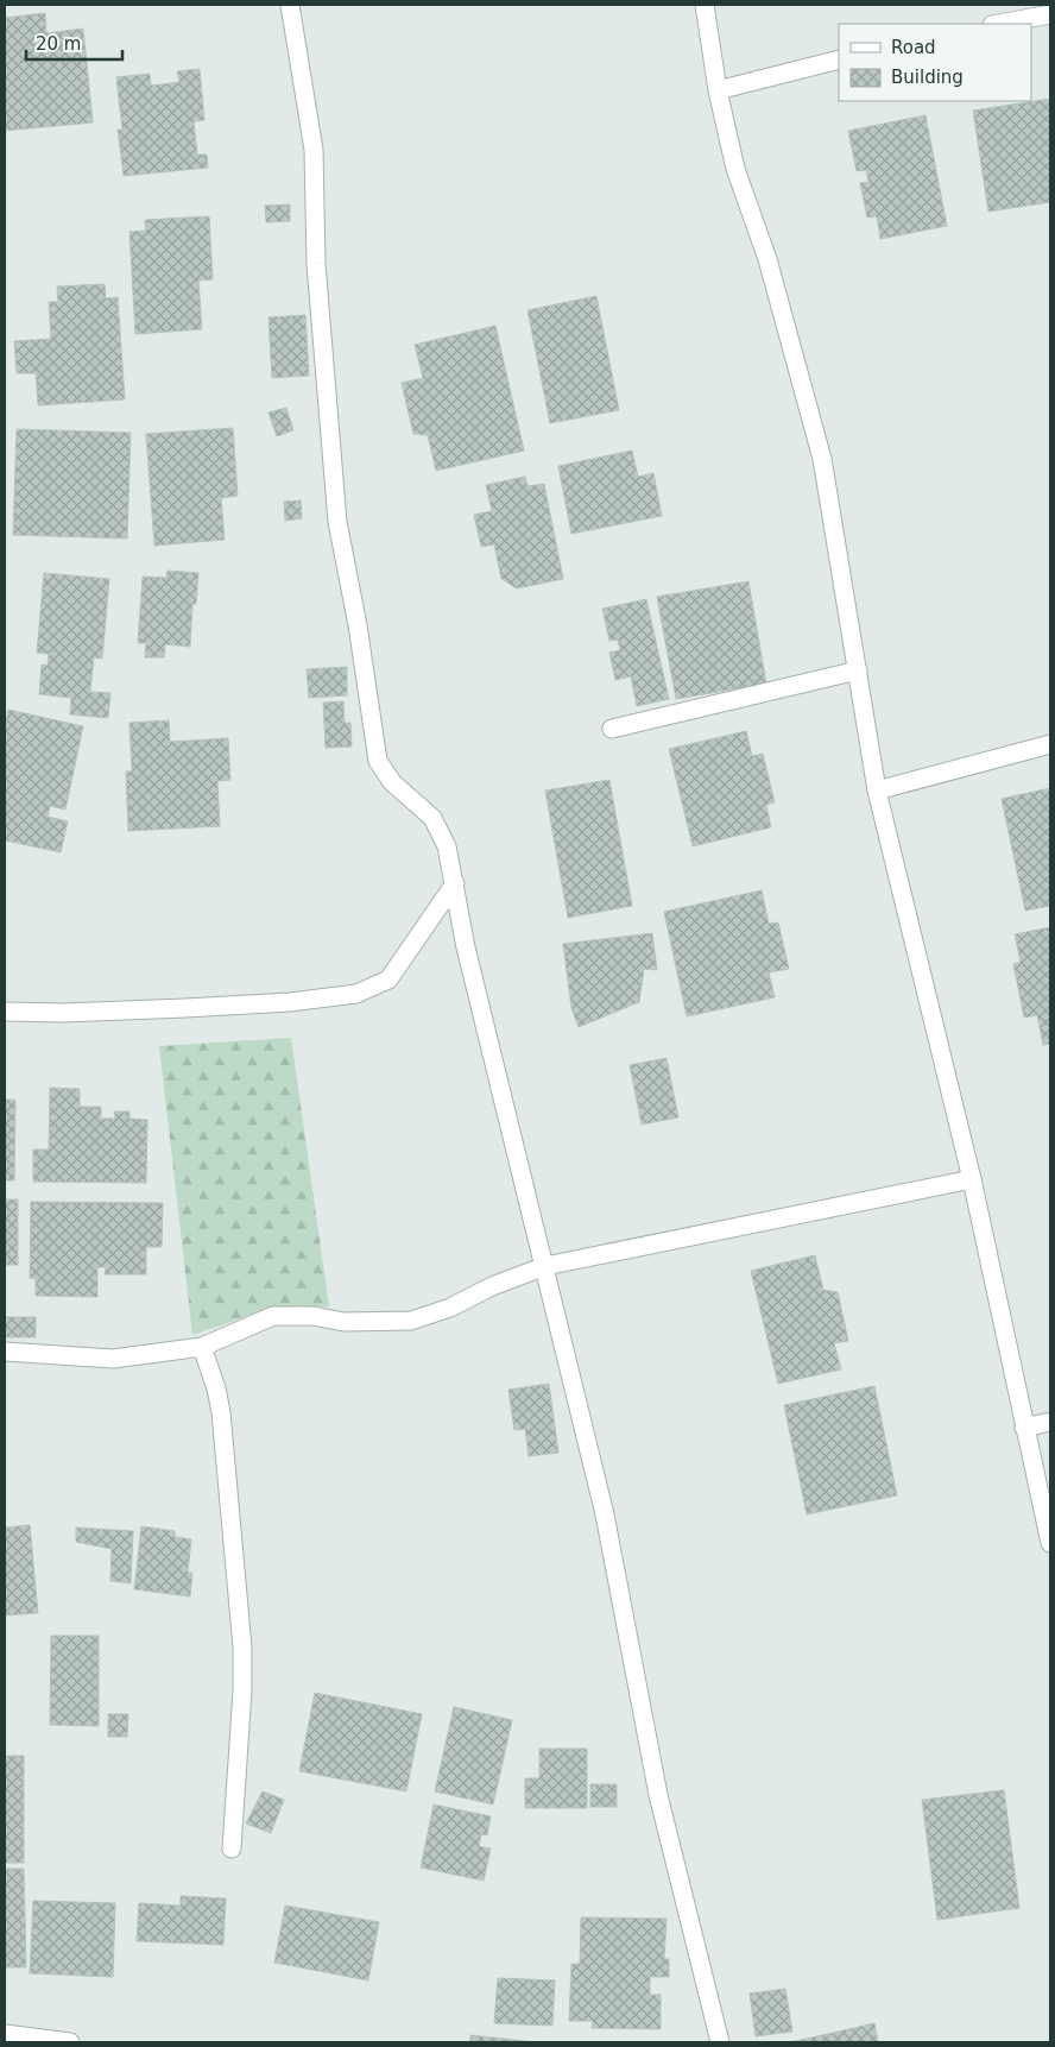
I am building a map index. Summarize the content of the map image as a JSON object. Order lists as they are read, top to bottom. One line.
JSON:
{"legend":["Road","Building"],"scale_bar":"20 m"}
